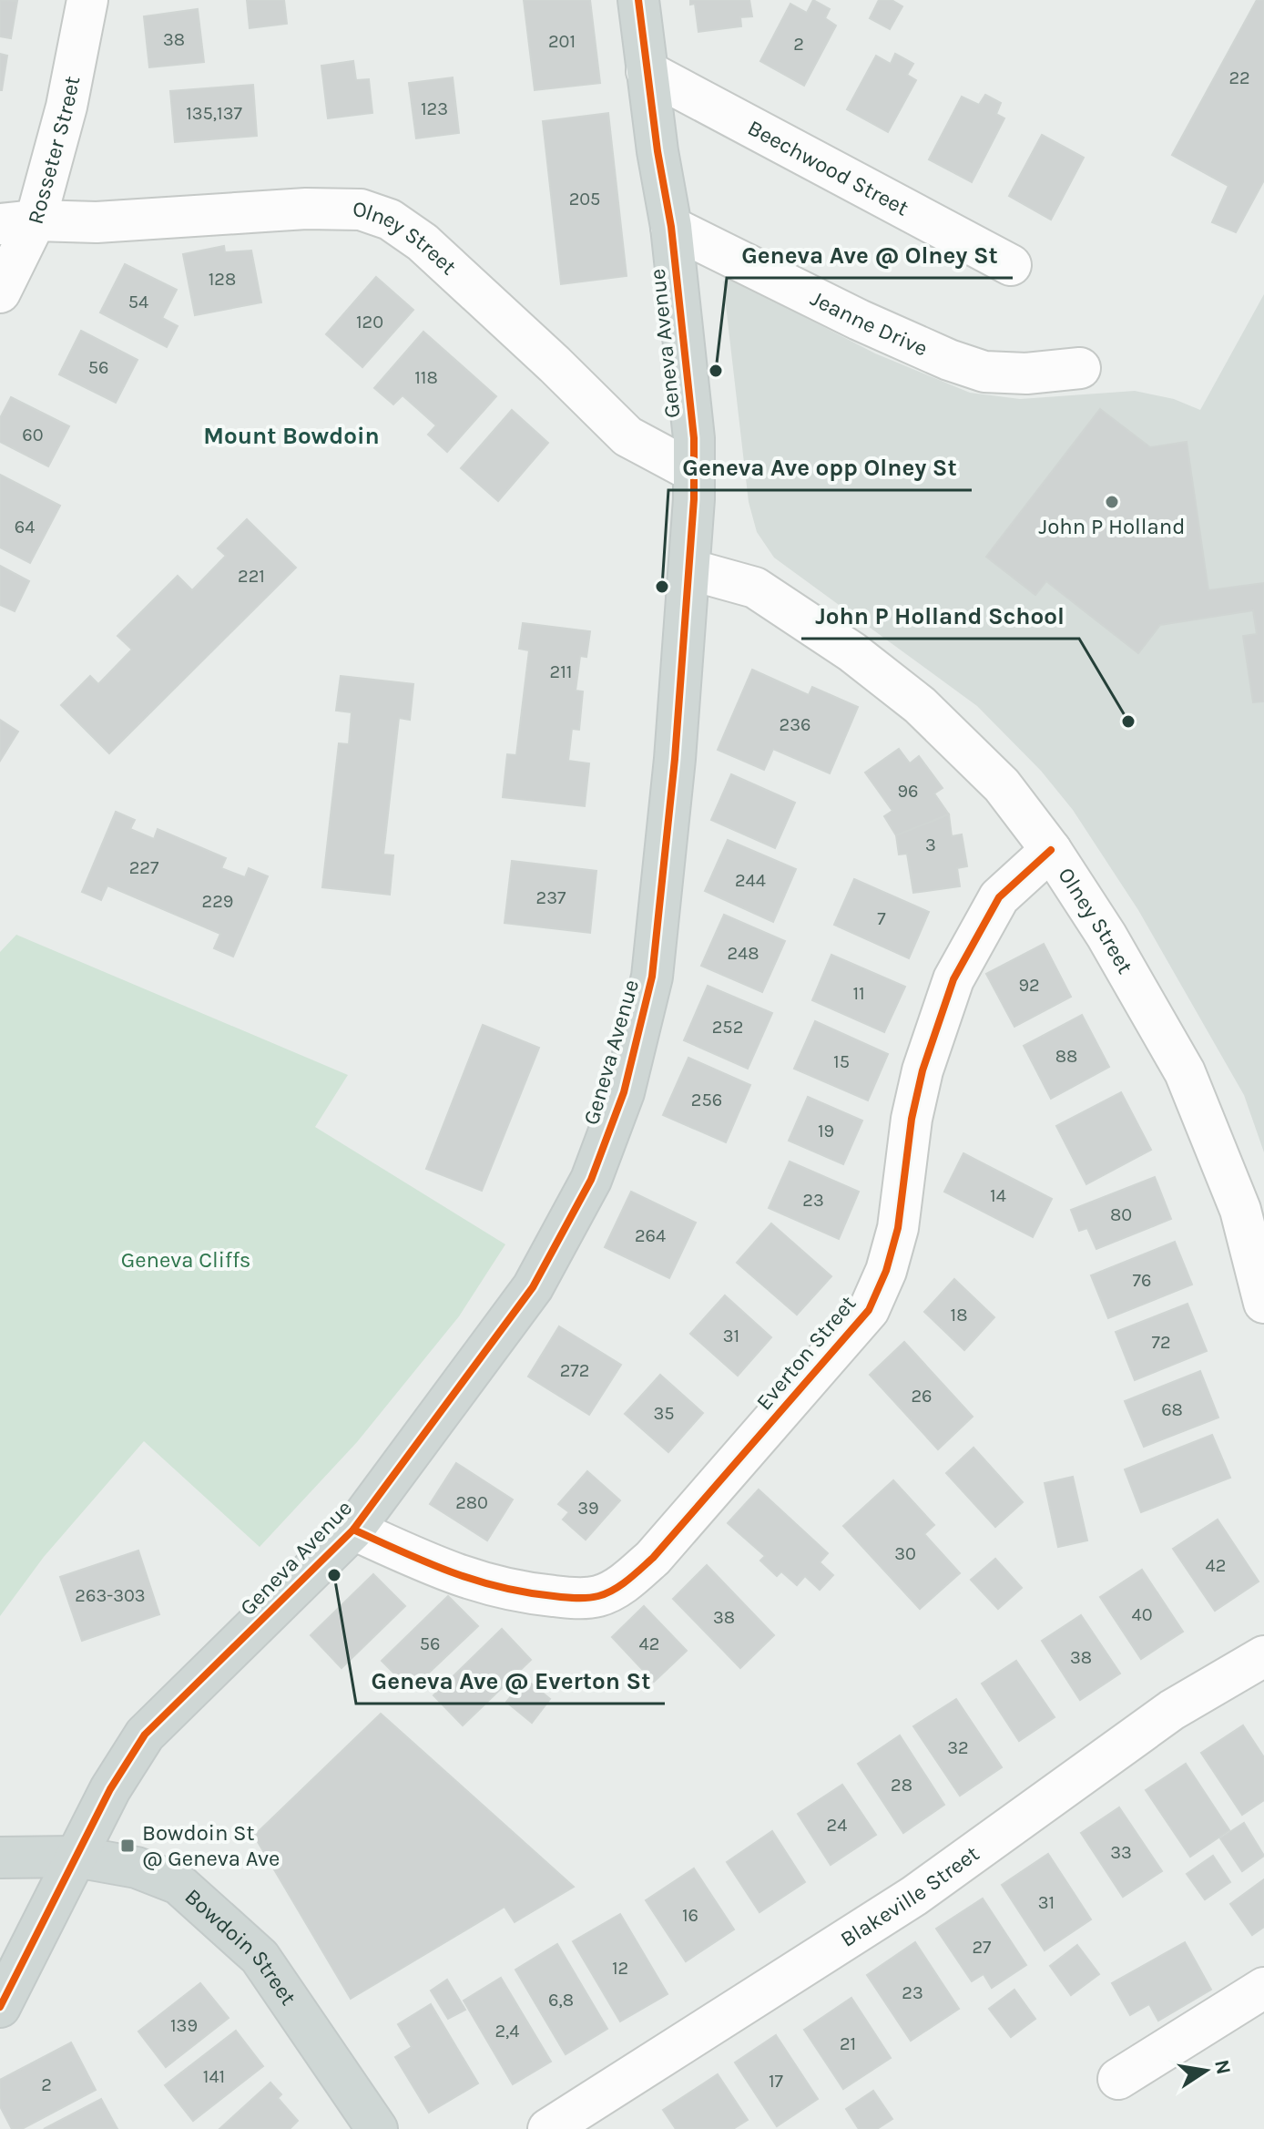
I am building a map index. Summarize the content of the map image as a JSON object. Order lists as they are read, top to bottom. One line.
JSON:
{"streets":{"main road":["Geneva Avenue","Bowdoin Street"],"street":["Rosseter Street","Beechwood Street","Olney Street","Jeanne Drive","Everton Street","Blakeville Street"]},"crossings":[["Rosseter Street","Olney Street"],["Beechwood Street","Geneva Avenue"],["Olney Street","Geneva Avenue"],["Olney Street","Everton Street"],["Jeanne Drive","Geneva Avenue"],["Geneva Avenue","Everton Street"],["Geneva Avenue","Bowdoin Street"]],"districts":["Mount Bowdoin"],"parks":["Geneva Cliffs"],"places":{"other":["Geneva Ave @ Olney St","John P Holland","Geneva Ave opp Olney St","John P Holland School","Geneva Ave @ Everton St"],"transit":["Bowdoin St @ Geneva Ave"]},"house_numbers":["38","201","2","22","123","135,137","205","128","54","120","56","118","60","64","221","211","236","96","3","227","244","237","229","7","248","92","11","252","88","15","256","19","14","23","80","264","76","18","31","72","272","26","68","35","280","39","30","42","263-303","40","38","56","42","38","32","28","24","33","31","16","27","12","23","6,8","139","2,4","21","141","17","2"],"north":"right"}
